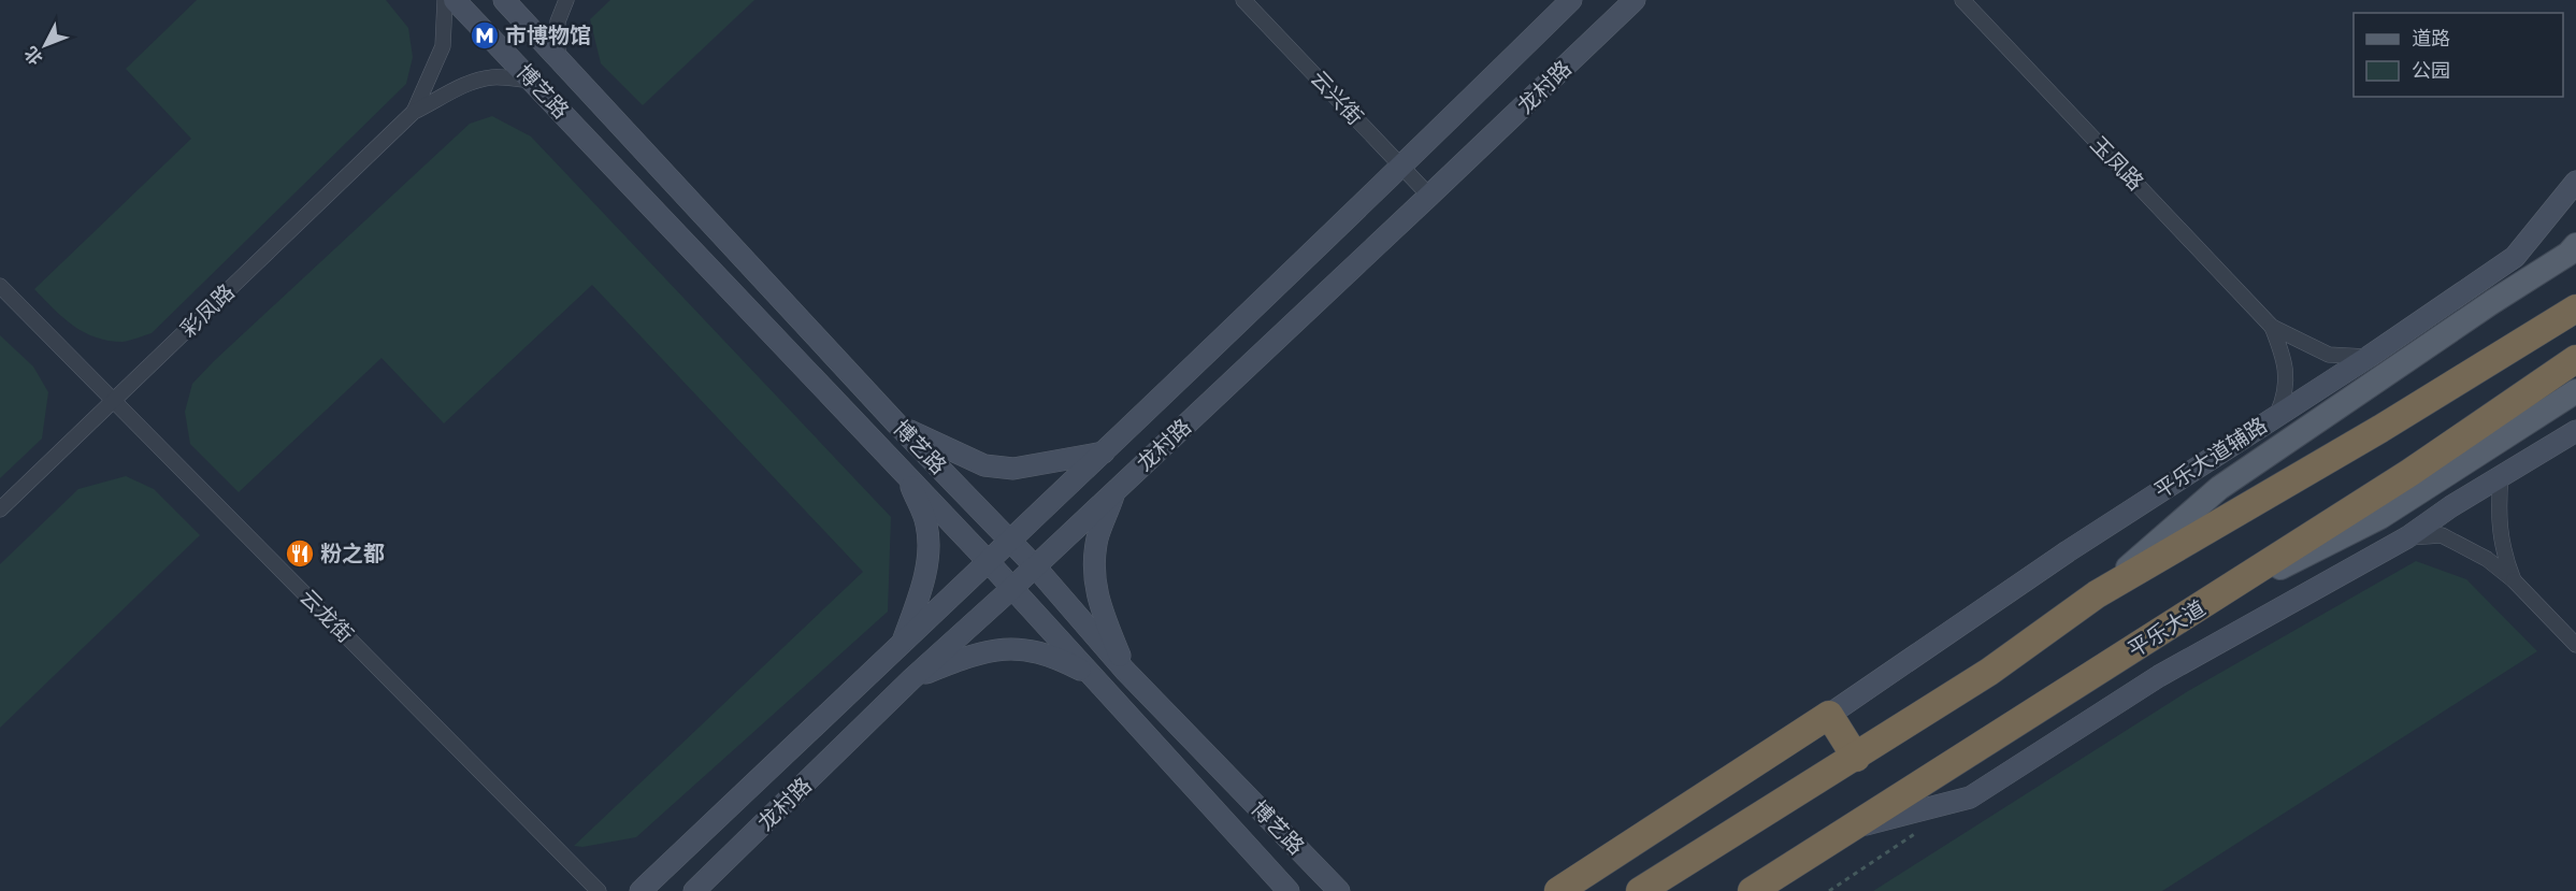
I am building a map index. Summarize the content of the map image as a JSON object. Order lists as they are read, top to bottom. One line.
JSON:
{"streets":{"highway":["平乐大道"],"street":["龙村路","博艺路","云兴街","玉凤路","彩凤路","平乐大道辅路","云龙街"]},"crossings":[["龙村路","博艺路"],["龙村路","云兴街"],["彩凤路","云龙街"]],"places":{"metro station":["市博物馆"],"restaurant":["粉之都"]},"legend":["道路","公园"],"north":"bottom left"}
